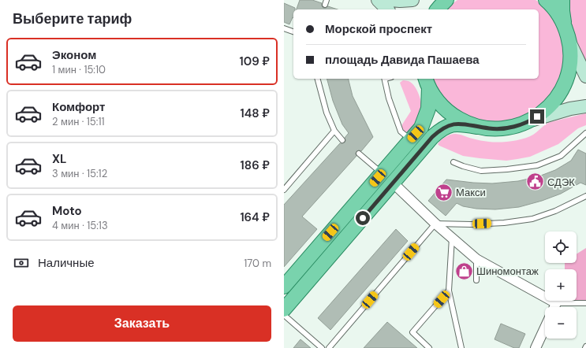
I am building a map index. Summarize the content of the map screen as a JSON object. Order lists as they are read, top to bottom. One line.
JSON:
{"places":{"public building":["СДЭК"],"supermarket":["Макси"],"shop":["Шиномонтаж"]},"page":{"heading":"Выберите тариф","banner":["Морской проспект","площадь Давида Пашаева"],"list":[{"name":"Эконом","note":"1 мин · 15:10","value":"109 ₽"},{"name":"Комфорт","note":"2 мин · 15:11","value":"148 ₽"},{"name":"XL","note":"3 мин · 15:12","value":"186 ₽"},{"name":"Moto","note":"4 мин · 15:13","value":"164 ₽"}],"map_buttons":["+","−"],"pay":["Наличные","170 m"],"buttons":"Заказать"}}
